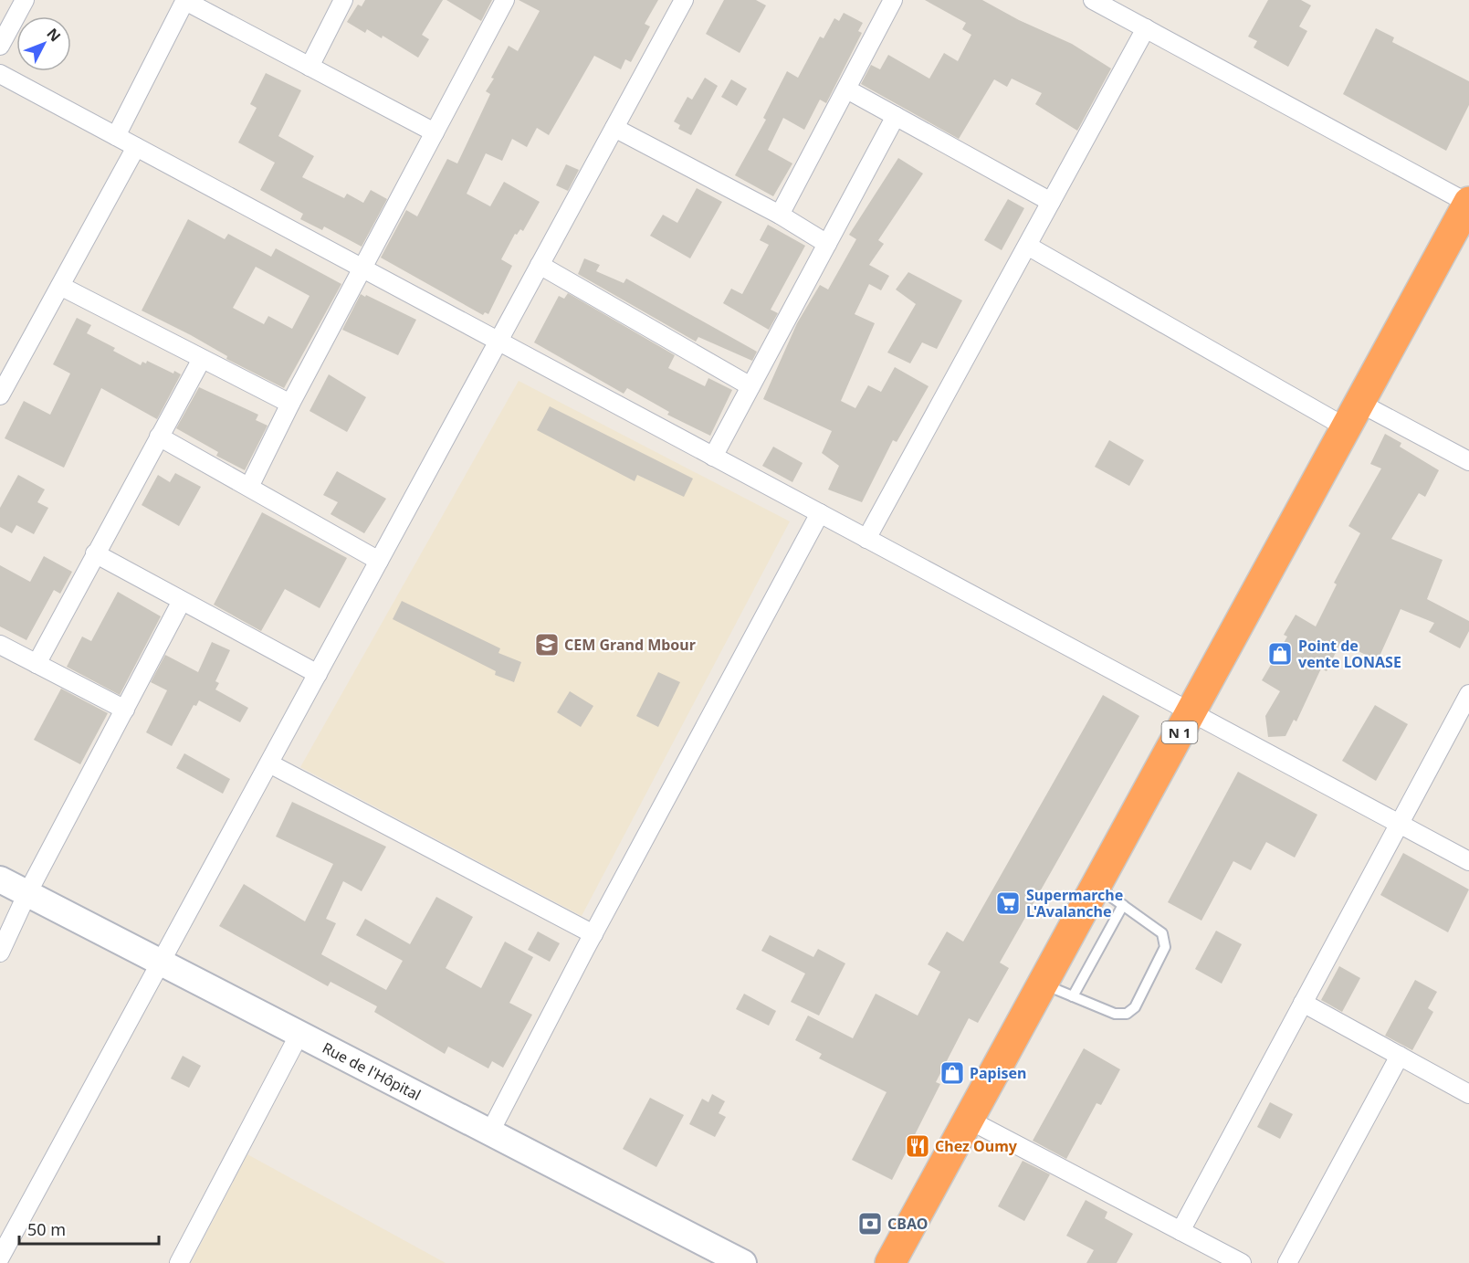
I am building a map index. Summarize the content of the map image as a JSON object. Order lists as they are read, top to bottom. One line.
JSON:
{"streets":{"highway":["N 1"],"main road":["Rue de l'Hôpital"]},"places":{"school or university":["CEM Grand Mbour"],"shop":["Point de vente LONASE","Papisen"],"supermarket":["Supermarche L'Avalanche"],"restaurant":["Chez Oumy"],"bank":["CBAO"]},"scale_bar":"50 m","north":"top right"}
